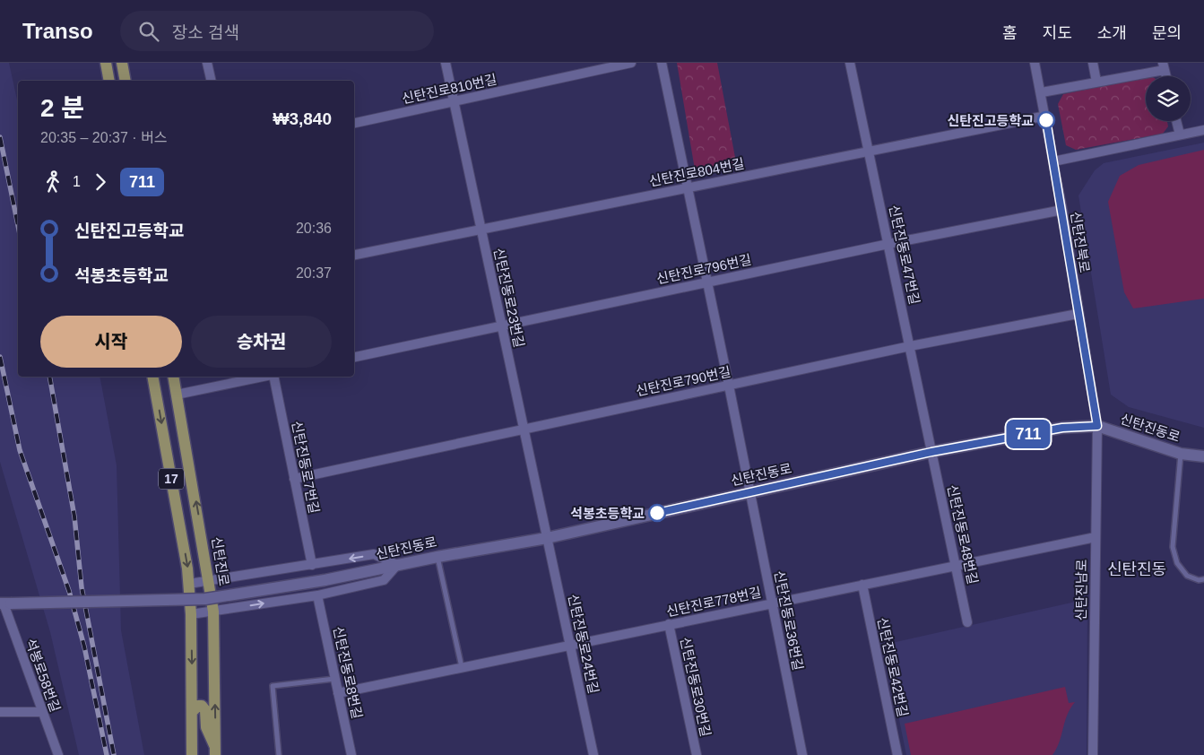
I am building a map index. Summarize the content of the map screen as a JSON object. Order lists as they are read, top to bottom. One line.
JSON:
{"streets":{"main road":["신탄진동로","17","신탄진로"],"street":["신탄진로810번길","신탄진로804번길","신탄진북로","신탄진동로47번길","신탄진로796번길","신탄진동로23번길","신탄진로790번길","신탄진동로7번길","신탄진동로48번길","신탄진남로","신탄진로778번길","신탄진동로36번길","신탄진동로24번길","신탄진동로42번길","신탄진동로8번길","석봉로58번길","신탄진동로30번길"]},"crossings":[["신탄진로810번길","신탄진동로23번길"],["신탄진로804번길","신탄진북로"],["신탄진로804번길","신탄진동로47번길"],["신탄진로804번길","신탄진동로23번길"],["신탄진로804번길","신탄진동로36번길"],["신탄진북로","신탄진로796번길"],["신탄진북로","신탄진로790번길"],["신탄진북로","신탄진동로"],["신탄진북로","신탄진남로"],["신탄진동로47번길","신탄진로796번길"],["신탄진동로47번길","신탄진로790번길"],["신탄진동로47번길","신탄진동로"],["신탄진동로47번길","신탄진동로48번길"],["신탄진로796번길","신탄진동로23번길"],["신탄진로796번길","신탄진동로36번길"],["신탄진동로23번길","신탄진로790번길"],["신탄진동로23번길","신탄진동로"],["신탄진동로23번길","신탄진동로24번길"],["신탄진로790번길","신탄진동로7번길"],["신탄진로790번길","신탄진동로36번길"],["신탄진동로","신탄진동로48번길"],["신탄진동로","신탄진남로"],["신탄진동로","신탄진동로36번길"],["신탄진동로","신탄진동로24번길"],["신탄진동로","석봉로58번길"],["신탄진동로48번길","신탄진로778번길"],["신탄진남로","신탄진로778번길"],["신탄진로778번길","신탄진동로36번길"],["신탄진로778번길","신탄진동로24번길"],["신탄진로778번길","신탄진동로42번길"],["신탄진로778번길","신탄진동로8번길"],["신탄진로778번길","신탄진동로30번길"]],"districts":["신탄진동"],"places":["신탄진고등학교","석봉초등학교"],"lines":["bus line 711"],"page":{"header":"Transo","search":"장소 검색","nav":["홈","지도","소개","문의"],"on_map":"711","heading":["2 분","20:35 – 20:37 · 버스","₩3,840"],"legs":["1","711"],"list":[{"name":"신탄진고등학교","value":"20:36"},{"name":"석봉초등학교","value":"20:37"}],"buttons":["시작","승차권"]}}
